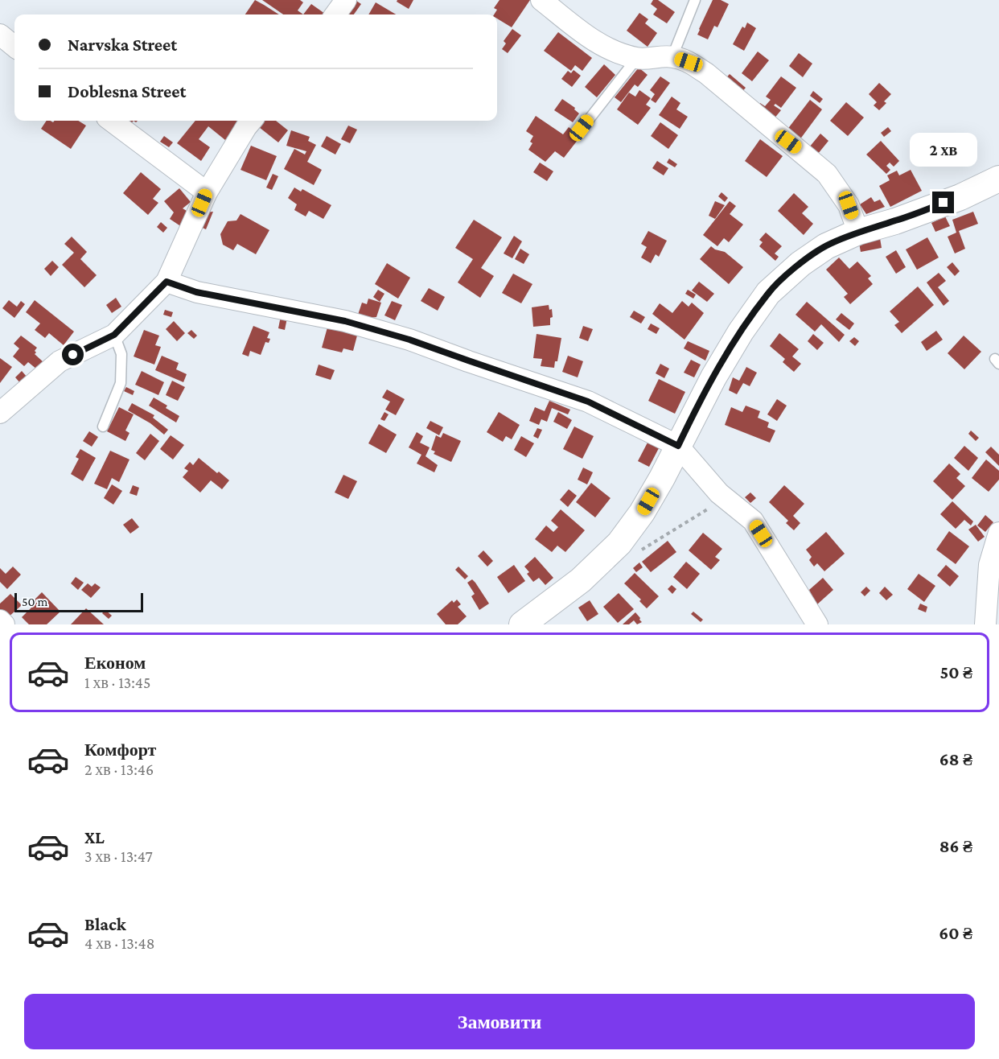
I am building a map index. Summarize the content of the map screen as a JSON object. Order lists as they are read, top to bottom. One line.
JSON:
{"scale_bar":"50 m","page":{"banner":["Narvska Street","Doblesna Street"],"bubble":"2 хв","scale":"50 m","list":[{"name":"Економ","note":"1 хв · 13:45","value":"50 ₴"},{"name":"Комфорт","note":"2 хв · 13:46","value":"68 ₴"},{"name":"XL","note":"3 хв · 13:47","value":"86 ₴"},{"name":"Black","note":"4 хв · 13:48","value":"60 ₴"}],"buttons":"Замовити"}}
